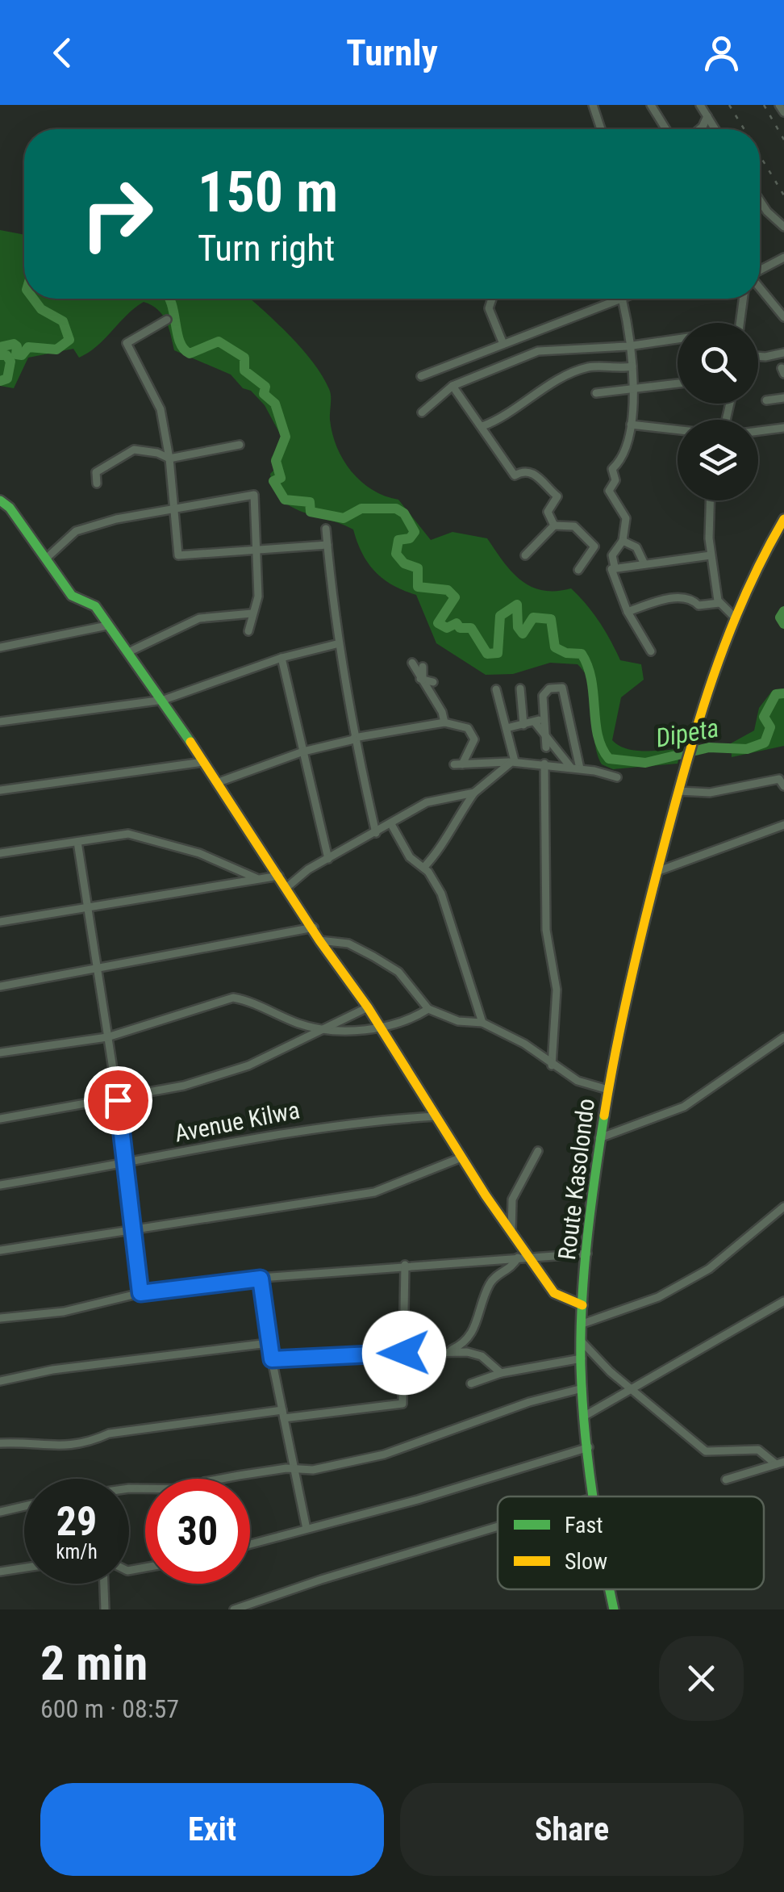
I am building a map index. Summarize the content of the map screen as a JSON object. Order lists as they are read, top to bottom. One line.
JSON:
{"streets":{"street":["Avenue Kilwa","Route Kasolondo"]},"water":["Dipeta"],"legend":["Fast","Slow"],"page":{"header":"Turnly","turn":["150 m","Turn right"],"speed":"29 km/h","limit":"30","heading":["2 min","600 m · 08:57"],"buttons":["Exit","Share"]}}
